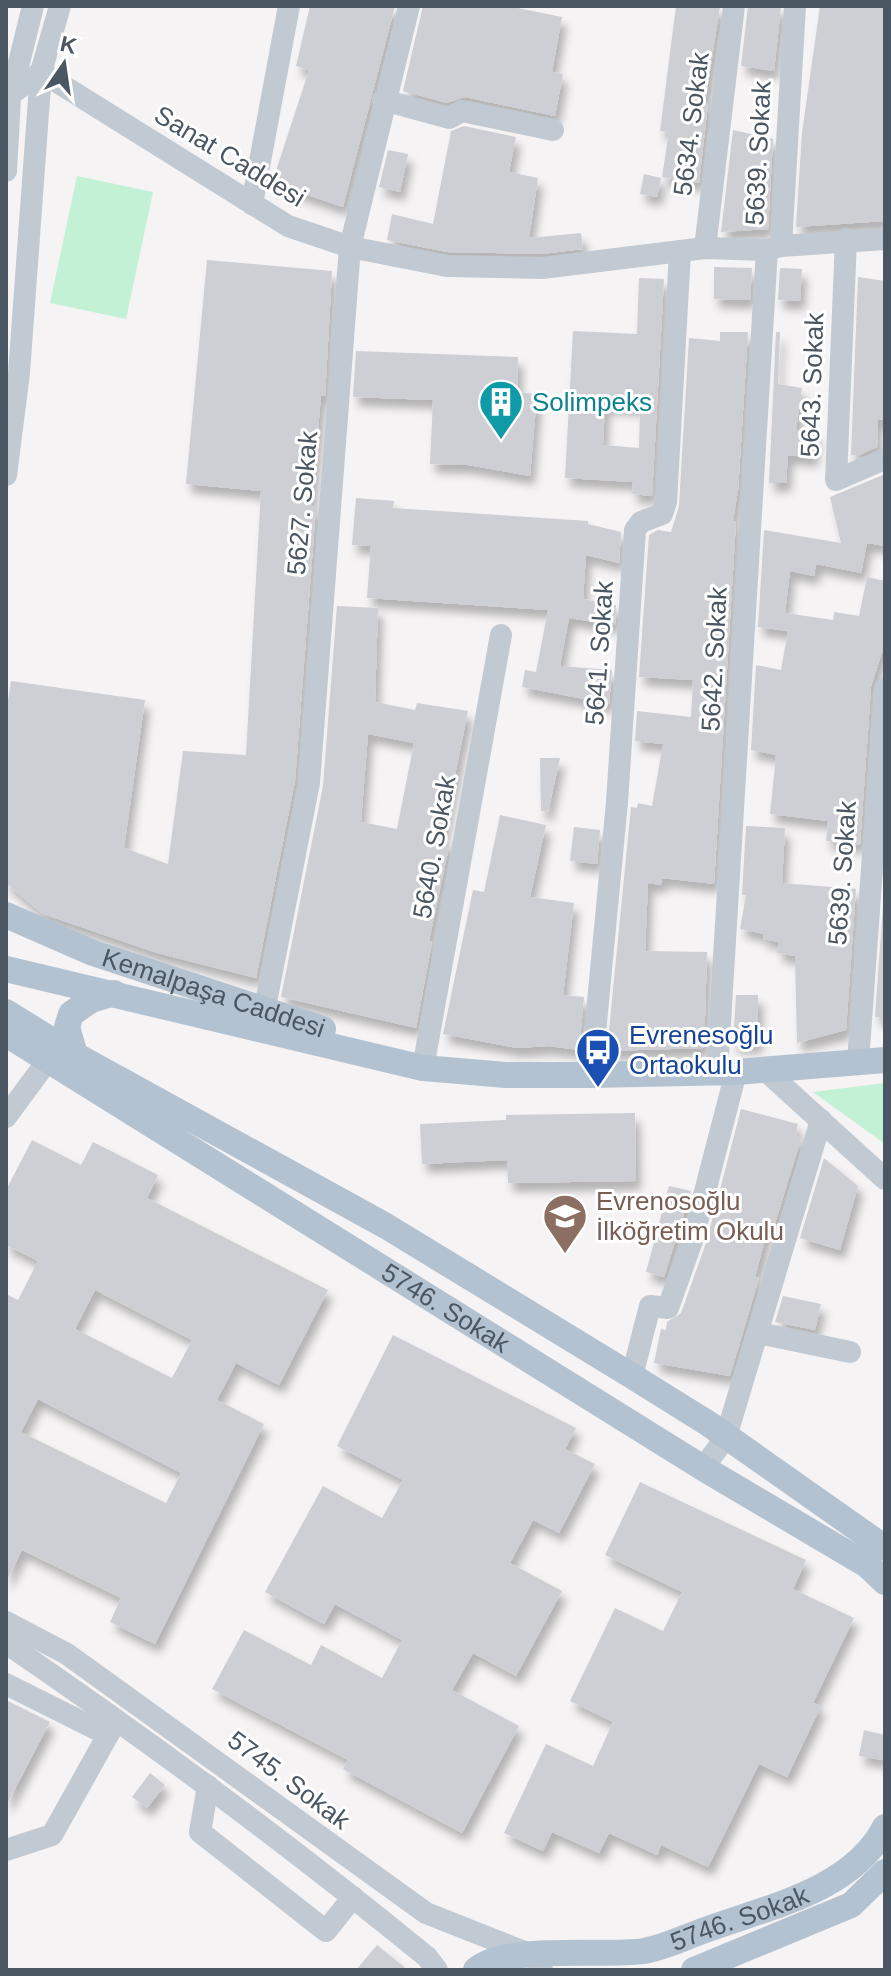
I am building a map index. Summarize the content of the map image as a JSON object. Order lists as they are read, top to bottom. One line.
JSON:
{"streets":{"main road":["Kemalpaşa Caddesi","5746. Sokak"],"street":["5634. Sokak","5639. Sokak","Sanat Caddesi","5643. Sokak","5627. Sokak","5641. Sokak","5642. Sokak","5640. Sokak","5745. Sokak"]},"crossings":[["5634. Sokak","Sanat Caddesi"],["5639. Sokak","Sanat Caddesi"],["5639. Sokak","5643. Sokak"],["5639. Sokak","5642. Sokak"],["5639. Sokak","Kemalpaşa Caddesi"],["Sanat Caddesi","5627. Sokak"],["Sanat Caddesi","5641. Sokak"],["Sanat Caddesi","5642. Sokak"],["5627. Sokak","Kemalpaşa Caddesi"],["5641. Sokak","Kemalpaşa Caddesi"],["5642. Sokak","Kemalpaşa Caddesi"],["5642. Sokak","5746. Sokak"],["5640. Sokak","Kemalpaşa Caddesi"],["5746. Sokak","5745. Sokak"]],"places":{"building":["Solimpeks"],"bus stop":["Evrenesoğlu Ortaokulu"],"school or university":["Evrenosoğlu İlköğretim Okulu"]},"north":"top"}
